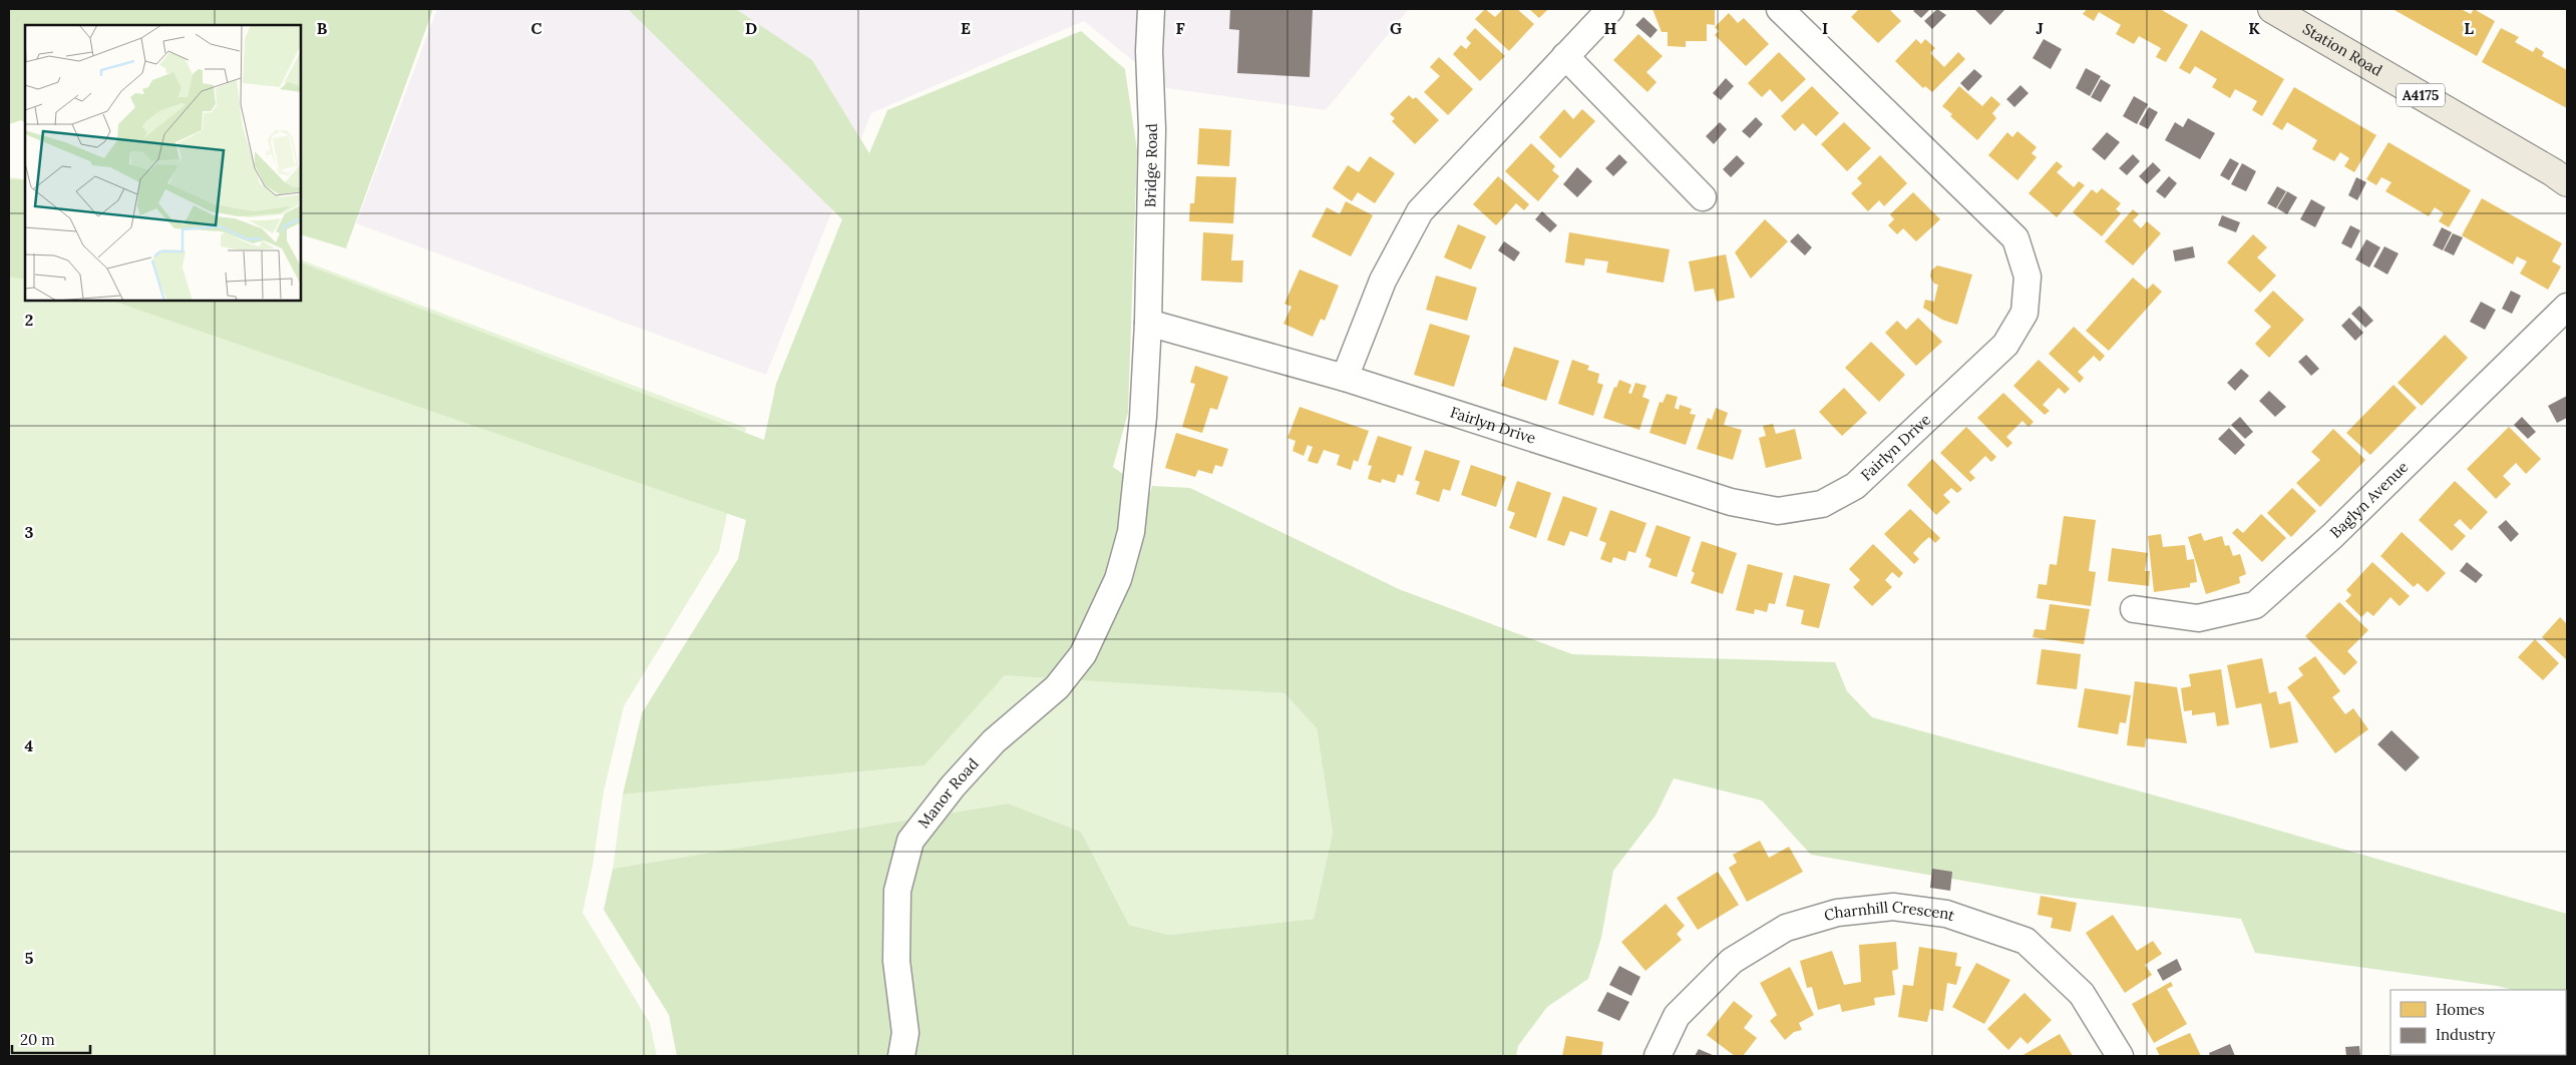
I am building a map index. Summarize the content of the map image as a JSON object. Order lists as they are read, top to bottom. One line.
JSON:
{"streets":{"main road":["Station Road","A4175"],"street":["Bridge Road","Fairlyn Drive","Baglyn Avenue","Manor Road","Charnhill Crescent"]},"crossings":[["Bridge Road","Fairlyn Drive"],["Bridge Road","Manor Road"]],"legend":["Homes","Industry"],"scale_bar":"20 m","grid":{"columns":["B","C","D","E","F","G","H","I","J","K","L"],"rows":["2","3","4","5"]}}
